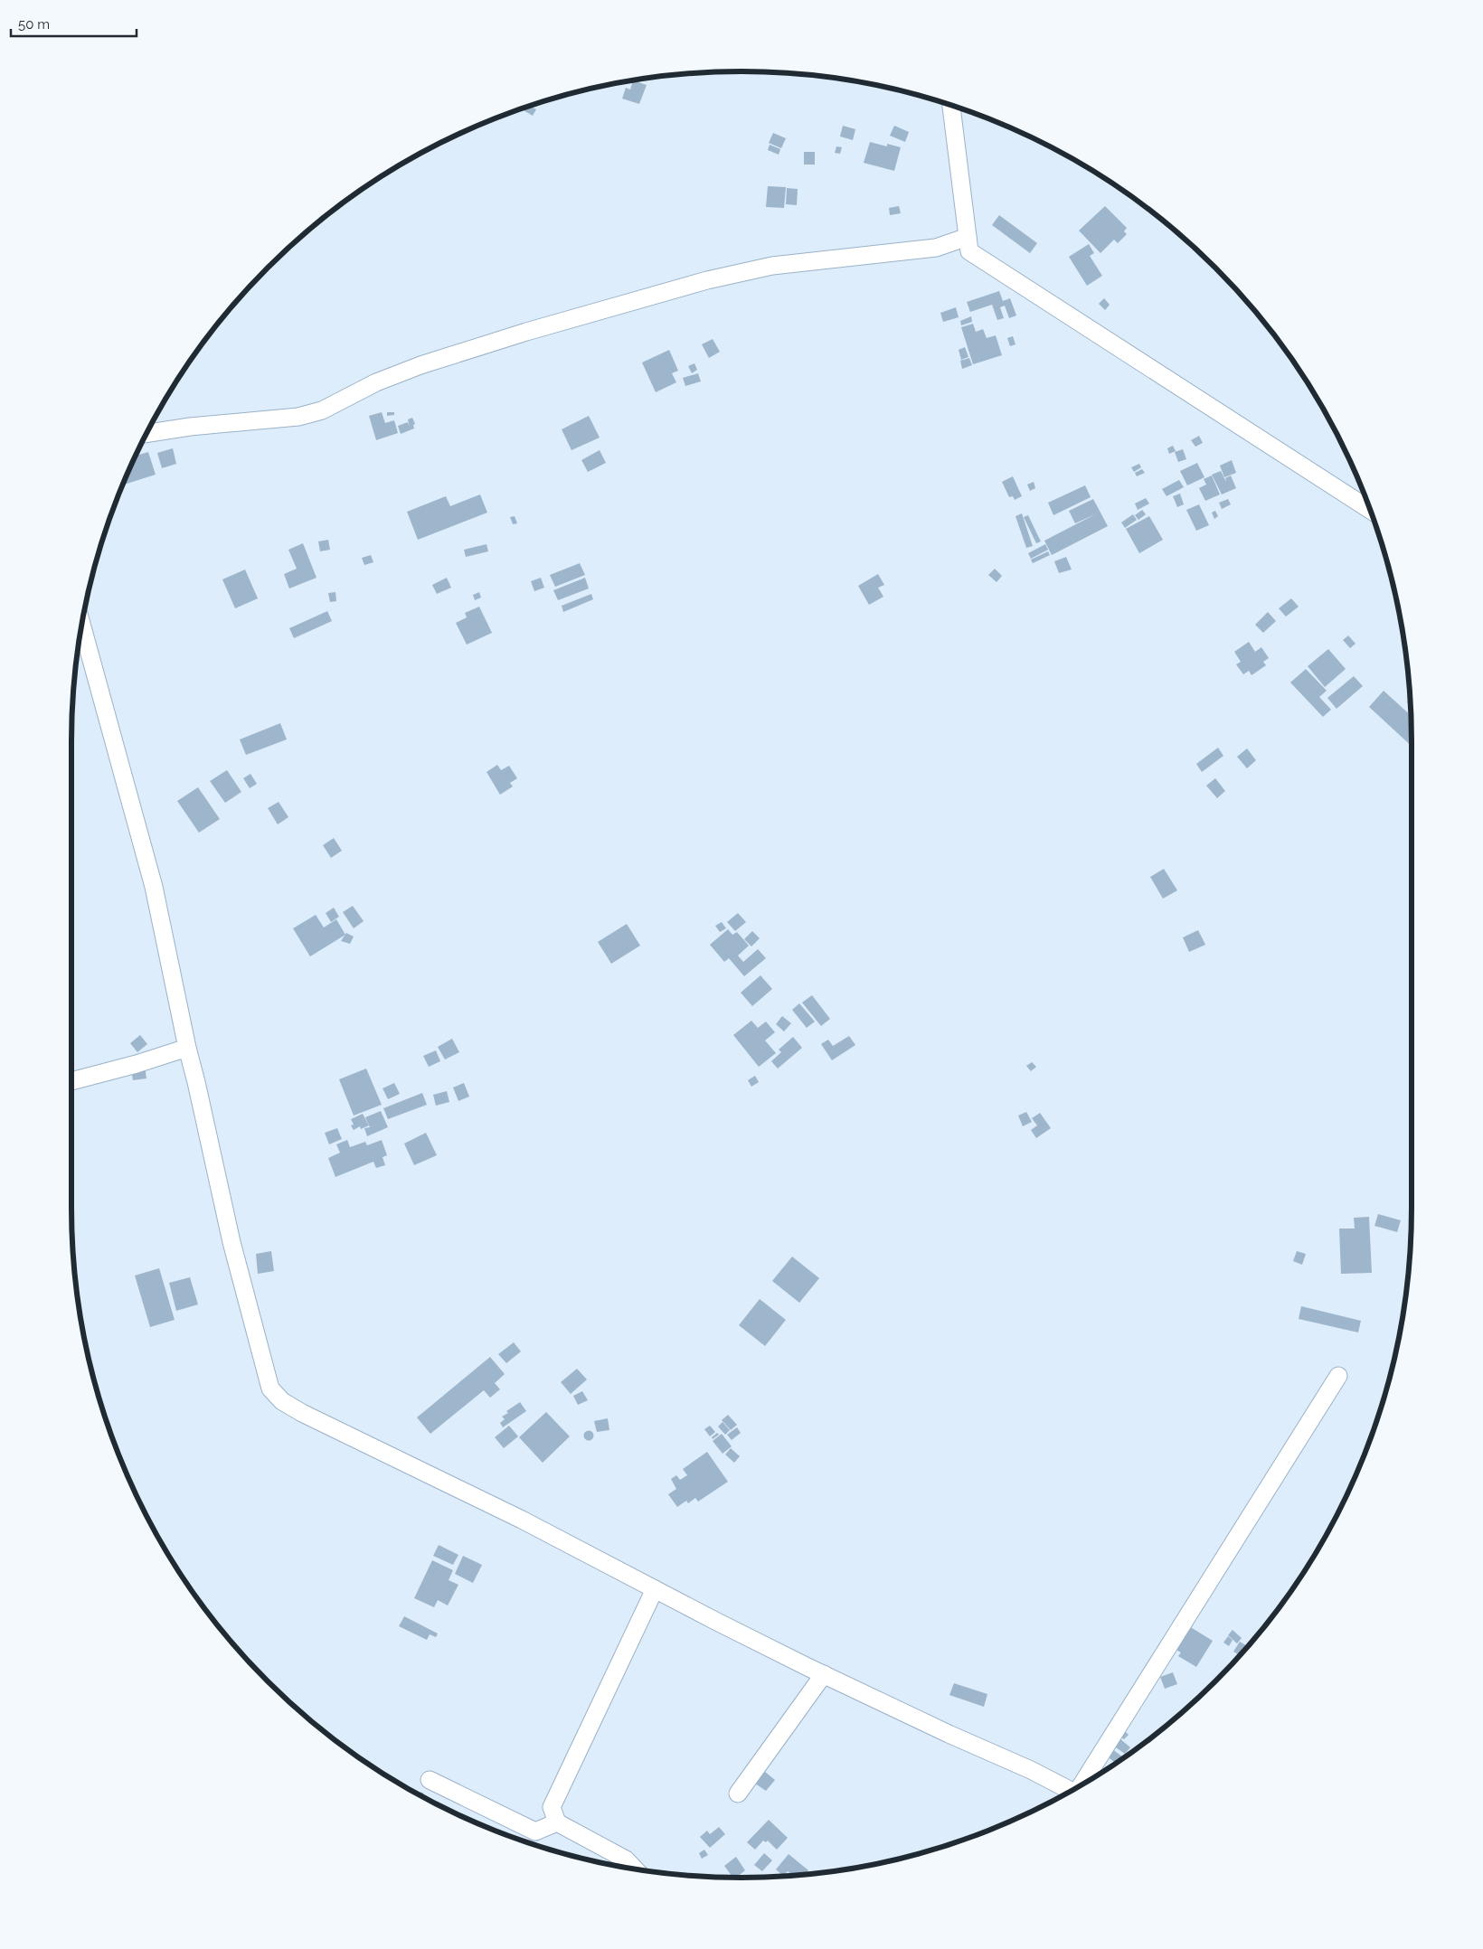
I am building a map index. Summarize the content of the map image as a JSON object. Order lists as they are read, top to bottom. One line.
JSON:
{"scale_bar":"50 m"}
